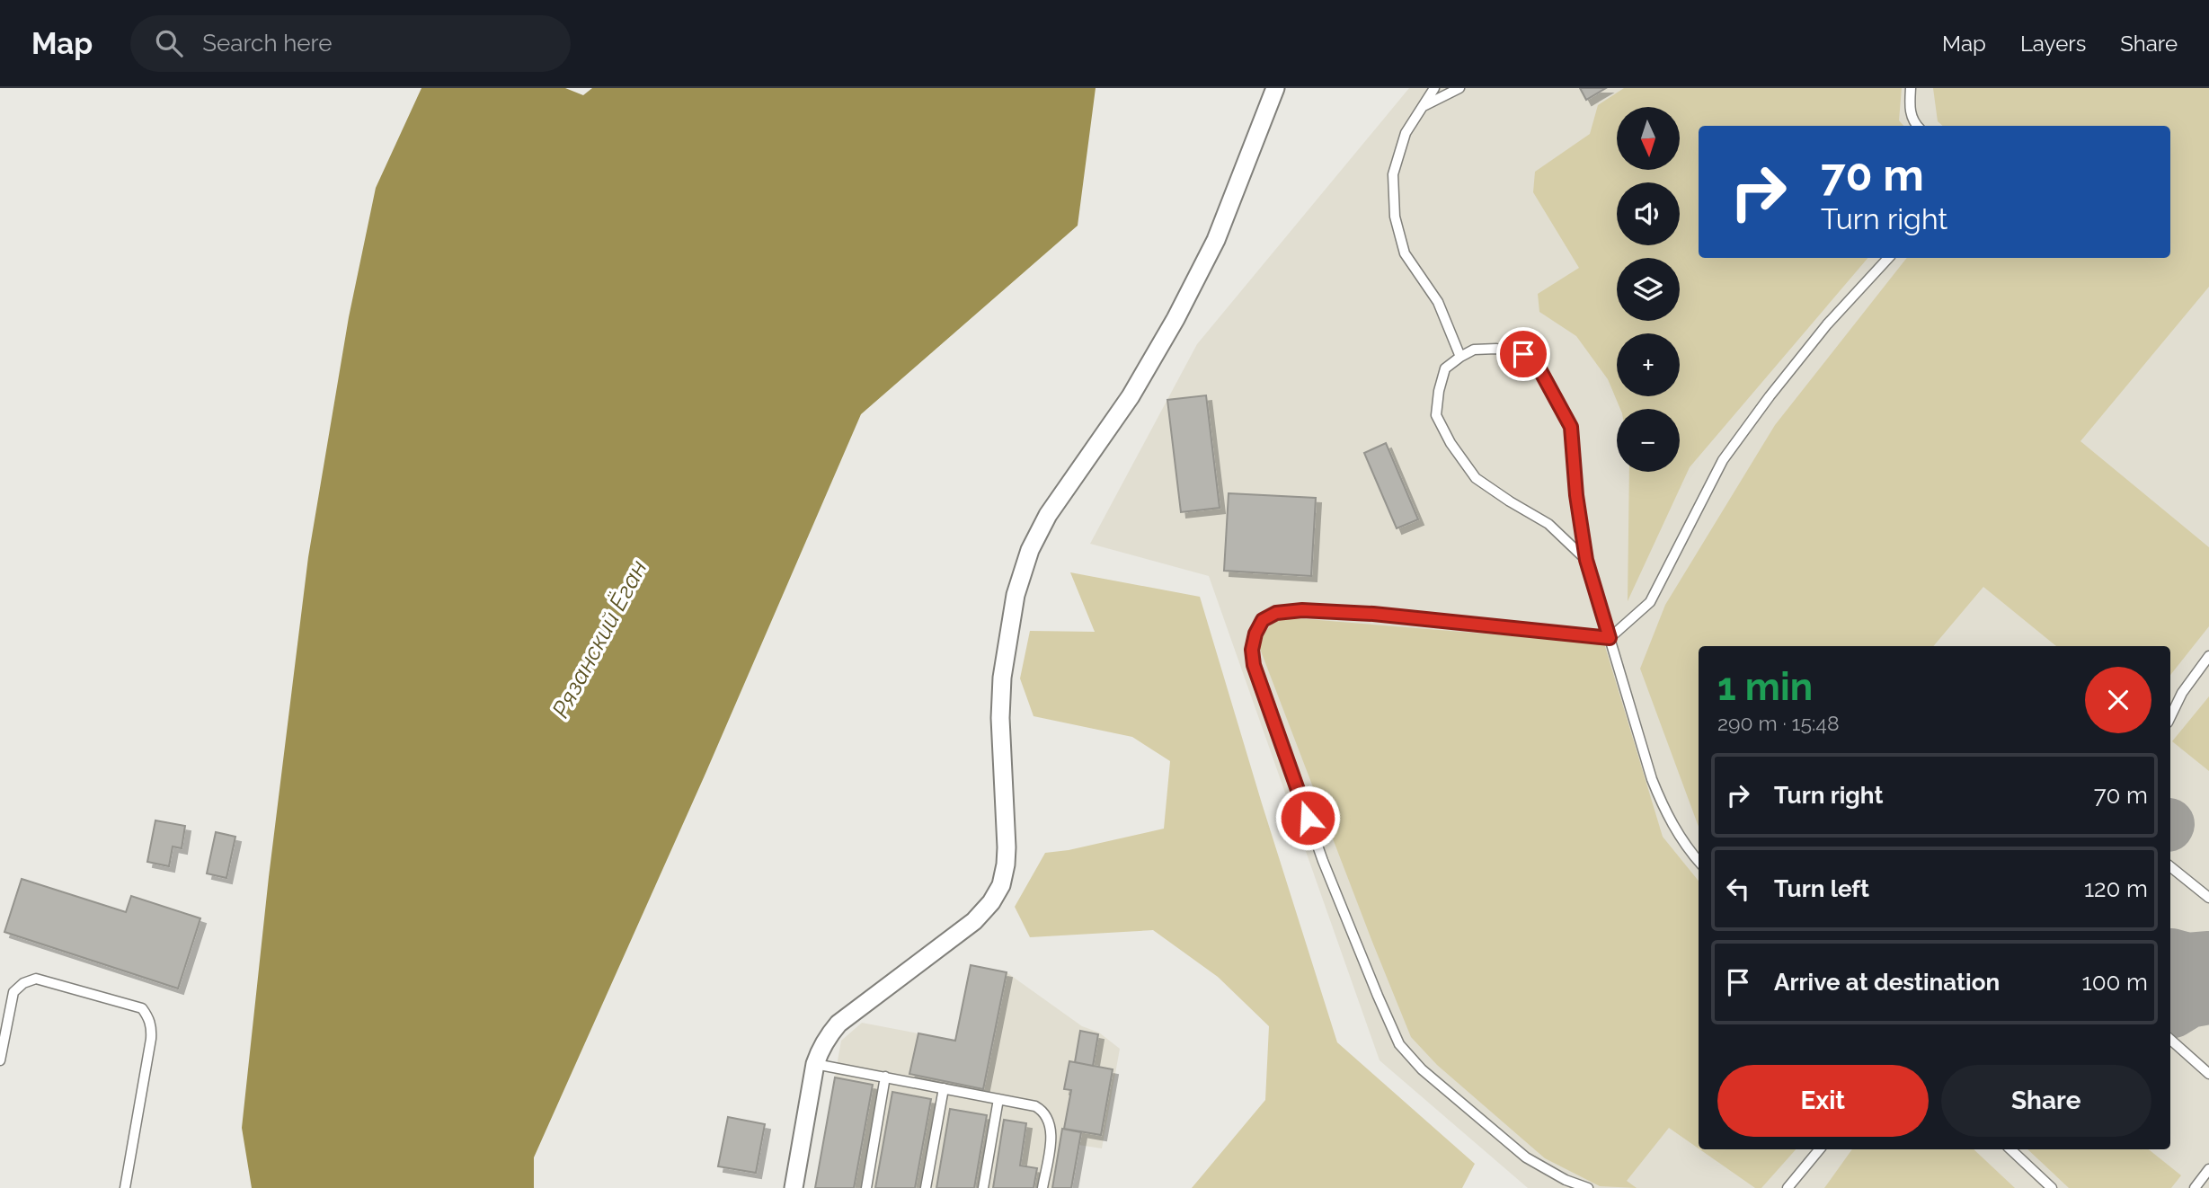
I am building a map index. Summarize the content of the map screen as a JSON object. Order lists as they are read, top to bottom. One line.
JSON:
{"water":["Рязанский Ёган"],"north":"bottom","page":{"header":"Map","search":"Search here","nav":["Map","Layers","Share"],"map_buttons":["+","−"],"turn":["70 m","Turn right"],"heading":["1 min","290 m · 15:48"],"list":[{"name":"Turn right","value":"70 m"},{"name":"Turn left","value":"120 m"},{"name":"Arrive at destination","value":"100 m"}],"buttons":["Exit","Share"]}}
